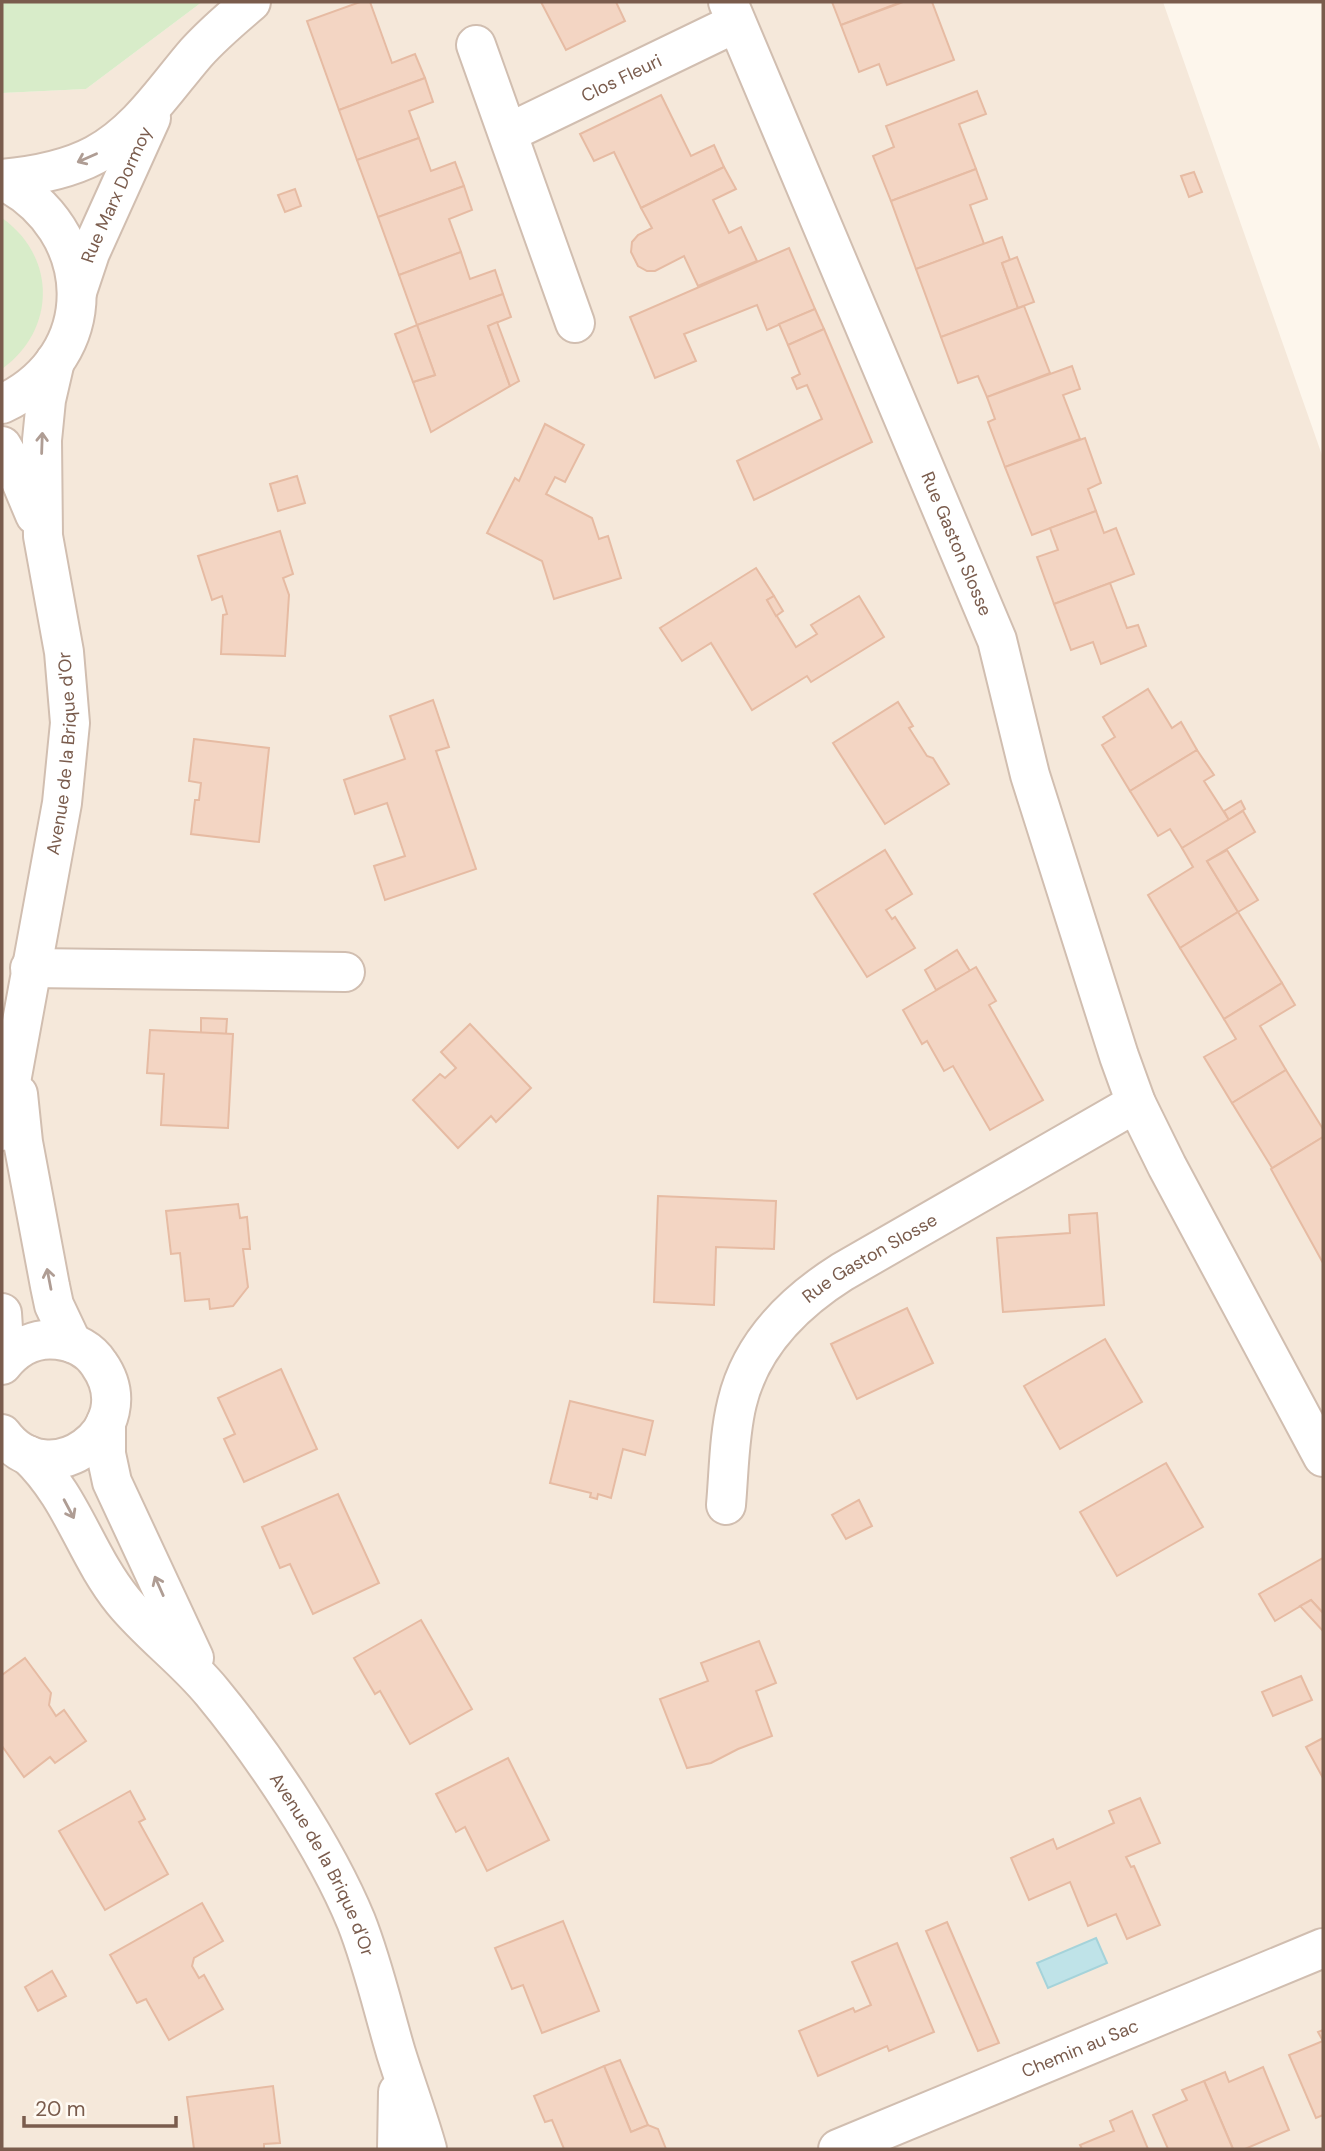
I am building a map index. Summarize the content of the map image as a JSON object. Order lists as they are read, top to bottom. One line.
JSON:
{"streets":{"street":["Clos Fleuri","Rue Marx Dormoy","Rue Gaston Slosse","Avenue de la Brique d'Or","Chemin au Sac"]},"crossings":[["Clos Fleuri","Rue Gaston Slosse"]],"scale_bar":"20 m"}
